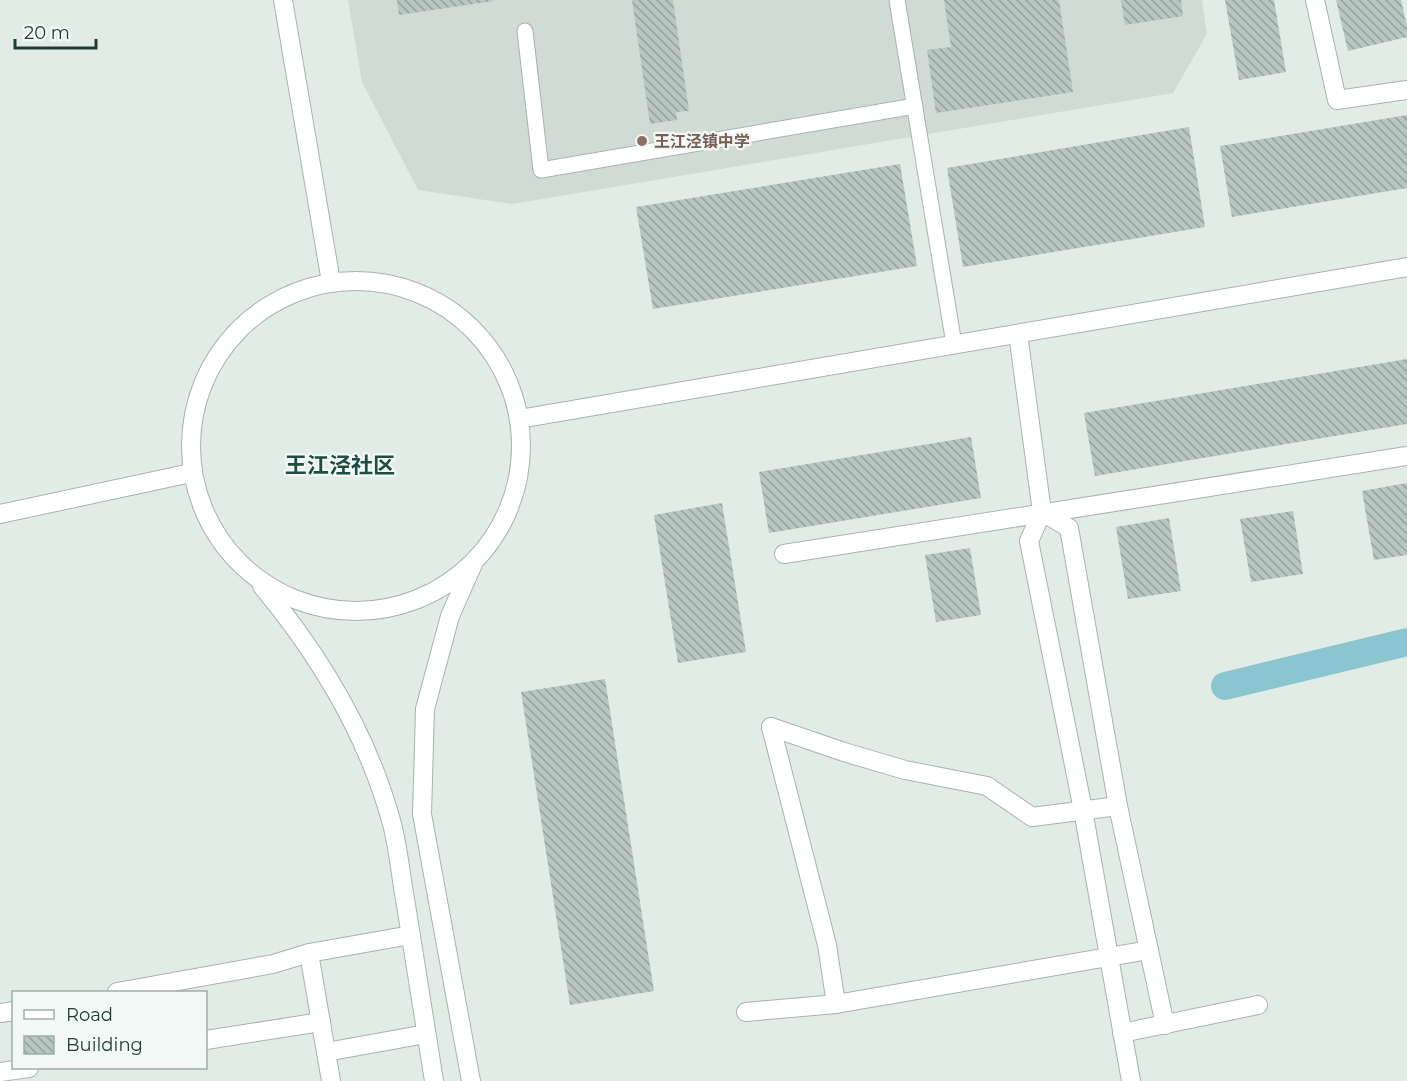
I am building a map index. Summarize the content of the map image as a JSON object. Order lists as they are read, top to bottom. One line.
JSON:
{"districts":["王江泾社区"],"places":["王江泾镇中学"],"legend":["Road","Building"],"scale_bar":"20 m"}
